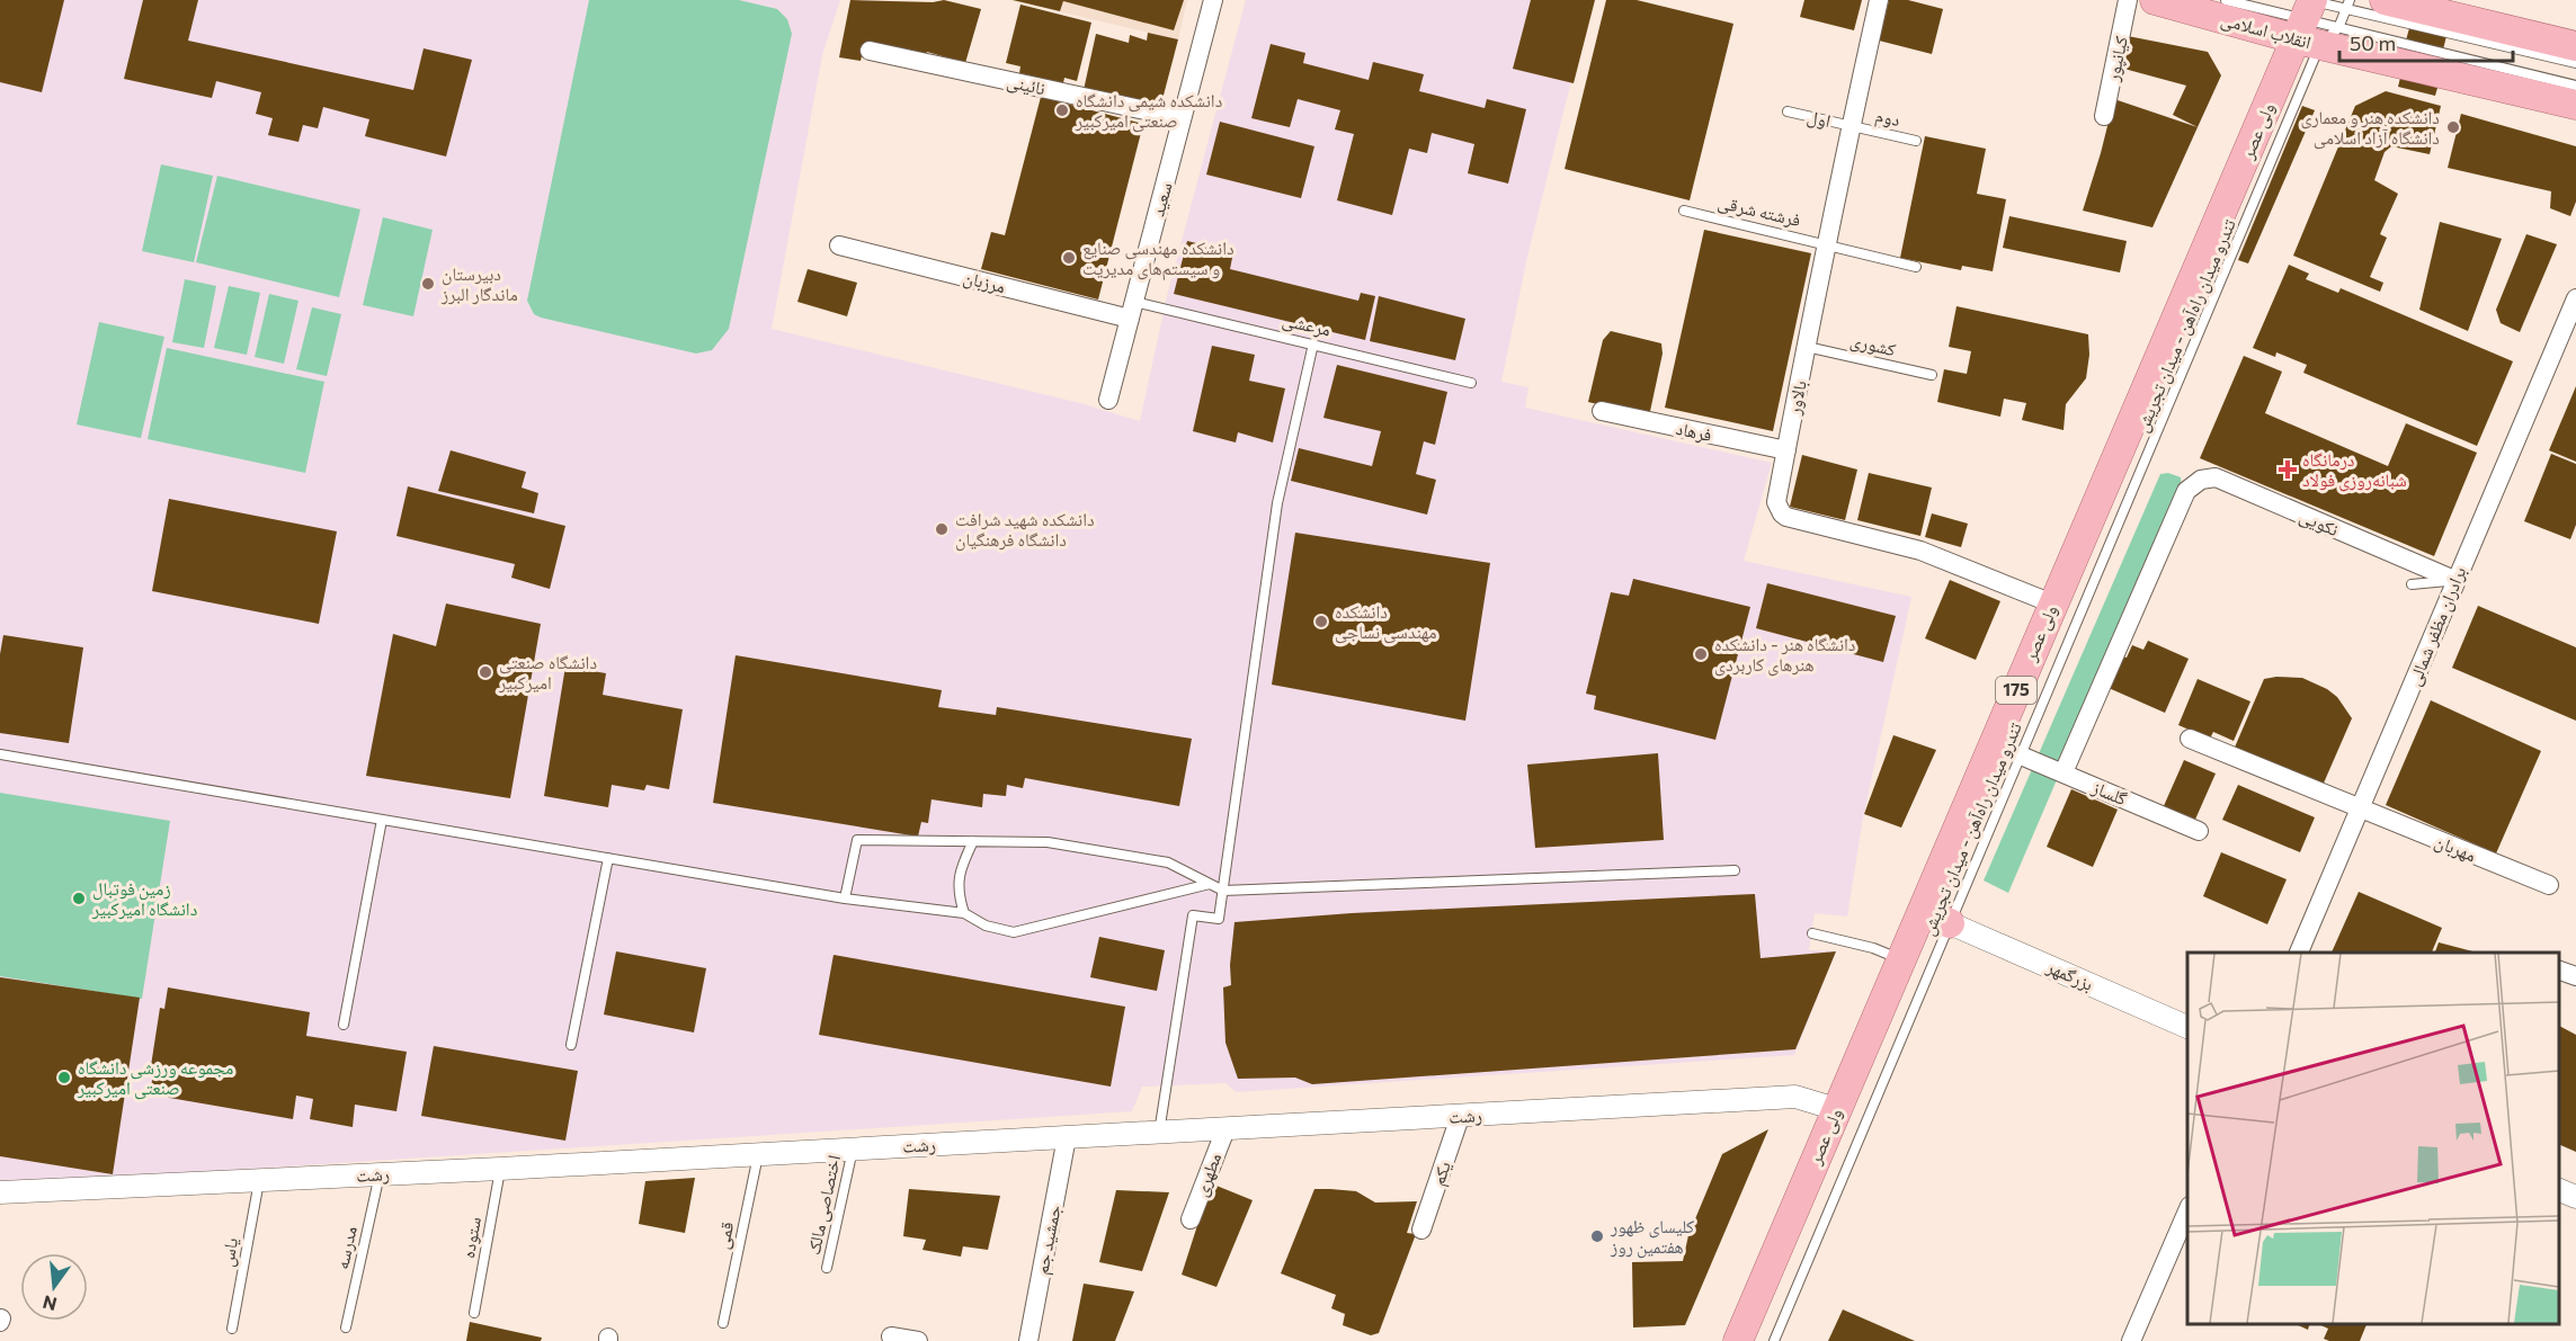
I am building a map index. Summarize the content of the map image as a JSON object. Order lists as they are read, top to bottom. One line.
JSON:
{"streets":{"main road":["انقلاب اسلامی","ولی عصر","175"],"street":["کیانپور","نائینی","سعید","مرزبان","بالاور","فرهاد","نکویی","برادران مظفر شمالی","گلساز","مهربان","بزرگمهر","رشت","یکم","مطهری","جمشید جم"],"lane":["دوم","اول","فرشته شرقی","مرعشی","تندرو میدان راه‌آهن - میدان تجریش","کشوری","اختصاصی مالک","قمی","ستوده","مدرسه","یاس"]},"crossings":[["انقلاب اسلامی","ولی عصر"],["انقلاب اسلامی","تندرو میدان راه‌آهن - میدان تجریش"],["نائینی","سعید"],["دوم","اول"],["دوم","بالاور"],["اول","بالاور"],["ولی عصر","تندرو میدان راه‌آهن - میدان تجریش"],["ولی عصر","بالاور"],["ولی عصر","رشت"],["سعید","مرزبان"],["سعید","مرعشی"],["فرشته شرقی","بالاور"],["مرزبان","مرعشی"],["تندرو میدان راه‌آهن - میدان تجریش","گلساز"],["تندرو میدان راه‌آهن - میدان تجریش","بزرگمهر"],["کشوری","بالاور"],["بالاور","فرهاد"],["نکویی","برادران مظفر شمالی"],["نکویی","گلساز"],["برادران مظفر شمالی","مهربان"],["رشت","یکم"],["رشت","مطهری"],["رشت","اختصاصی مالک"],["رشت","قمی"],["رشت","ستوده"],["رشت","جمشید جم"],["رشت","مدرسه"],["رشت","یاس"]],"places":{"other":["دانشکده شیمی دانشگاه صنعتی امیرکبیر","دانشکده هنر و معماری دانشگاه آزاد اسلامی","دانشکده مهندسی صنایع و سیستم‌های مدیریت","دبیرستان ماندگار البرز","دانشکده شهید شرافت دانشگاه فرهنگیان","دانشکده مهندسی نساجی","دانشگاه هنر - دانشکده هنرهای کاربردی","دانشگاه صنعتی امیرکبیر","زمین فوتبال دانشگاه امیرکبیر","مجموعه ورزشی دانشگاه صنعتی امیرکبیر","کلیسای ظهور هفتمین روز"],"health":["درمانگاه شبانه‌روزی فولاد"]},"scale_bar":"50 m","north":"bottom"}
